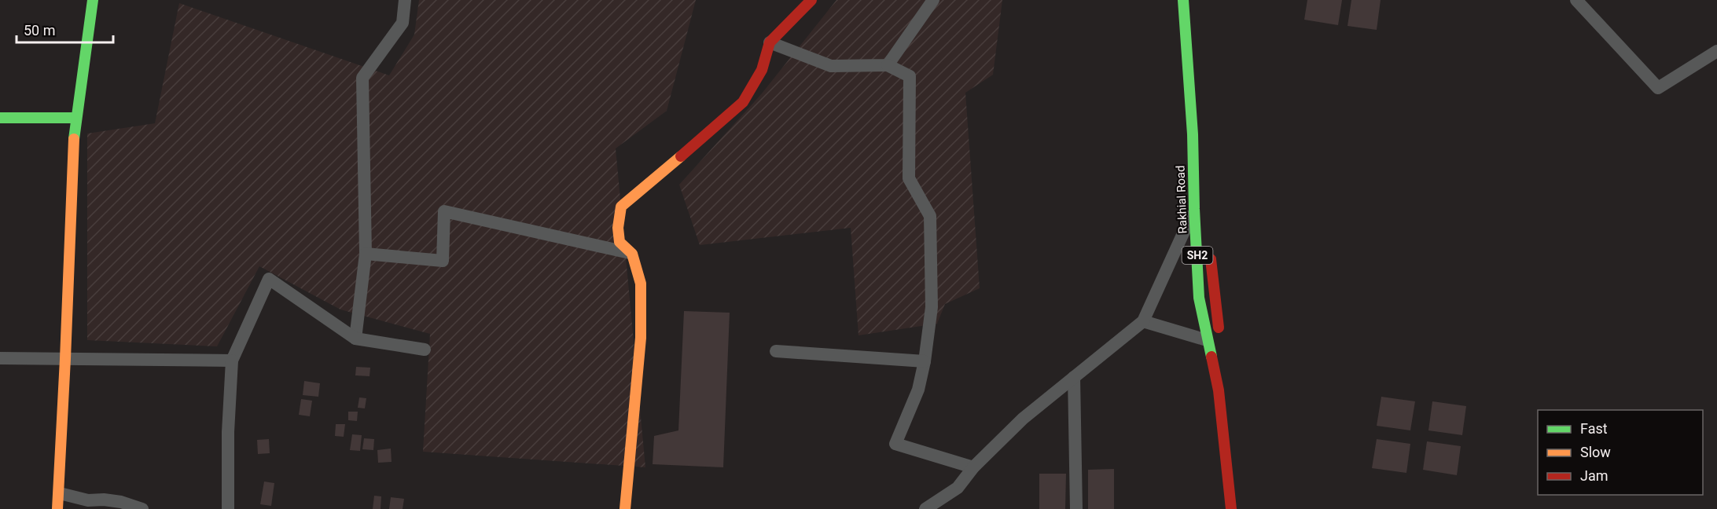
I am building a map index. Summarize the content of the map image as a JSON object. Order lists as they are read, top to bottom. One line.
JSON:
{"streets":{"street":["Rakhial Road","SH2"]},"legend":["Fast","Slow","Jam"],"scale_bar":"50 m"}
